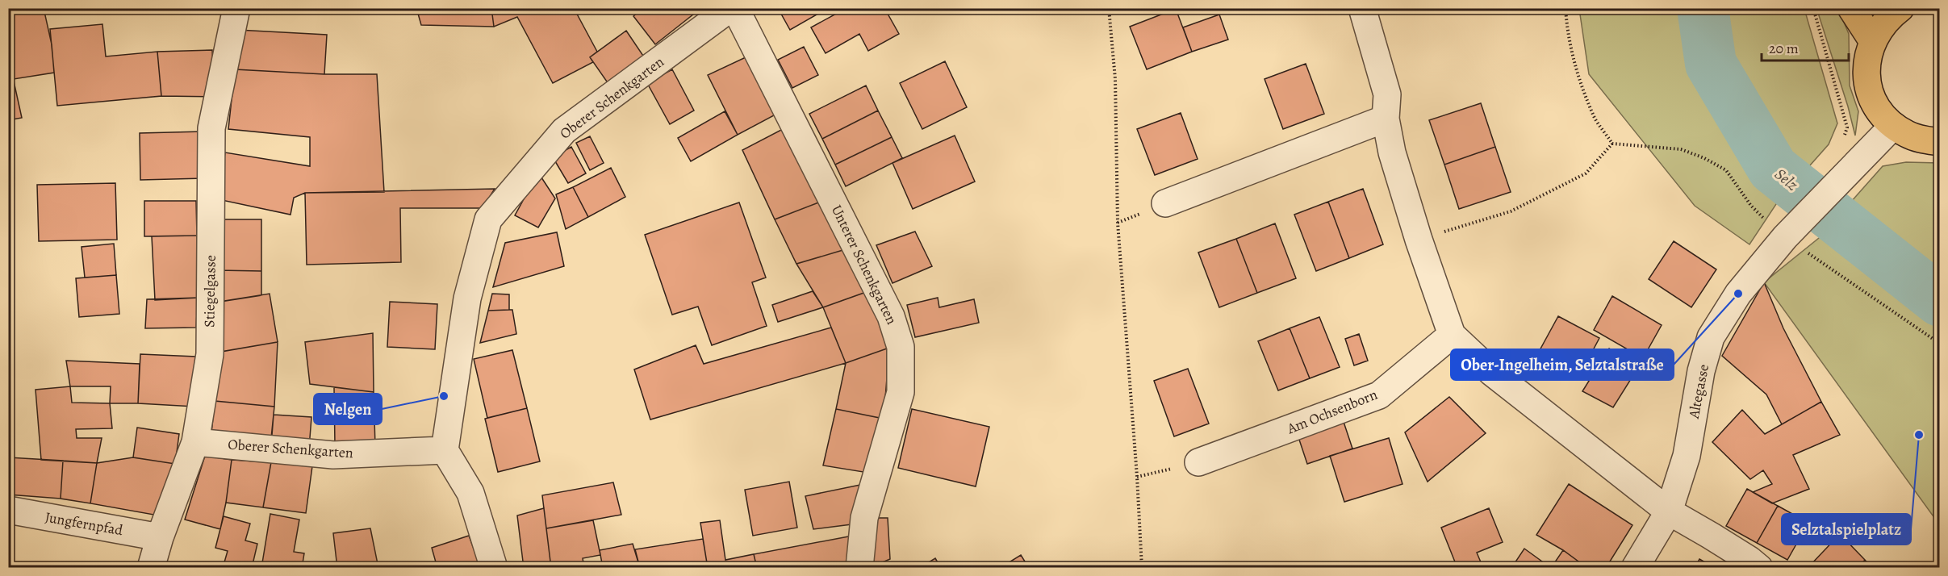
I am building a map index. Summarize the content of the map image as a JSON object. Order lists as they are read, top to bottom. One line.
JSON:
{"streets":{"street":["Oberer Schenkgarten","Unterer Schenkgarten","Stiegelgasse","Altegasse","Am Ochsenborn","Jungfernpfad"]},"crossings":[["Oberer Schenkgarten","Stiegelgasse"],["Stiegelgasse","Jungfernpfad"]],"water":["Selz"],"places":["Ober-Ingelheim, Selztalstraße","Nelgen","Selztalspielplatz"],"scale_bar":"20 m"}
